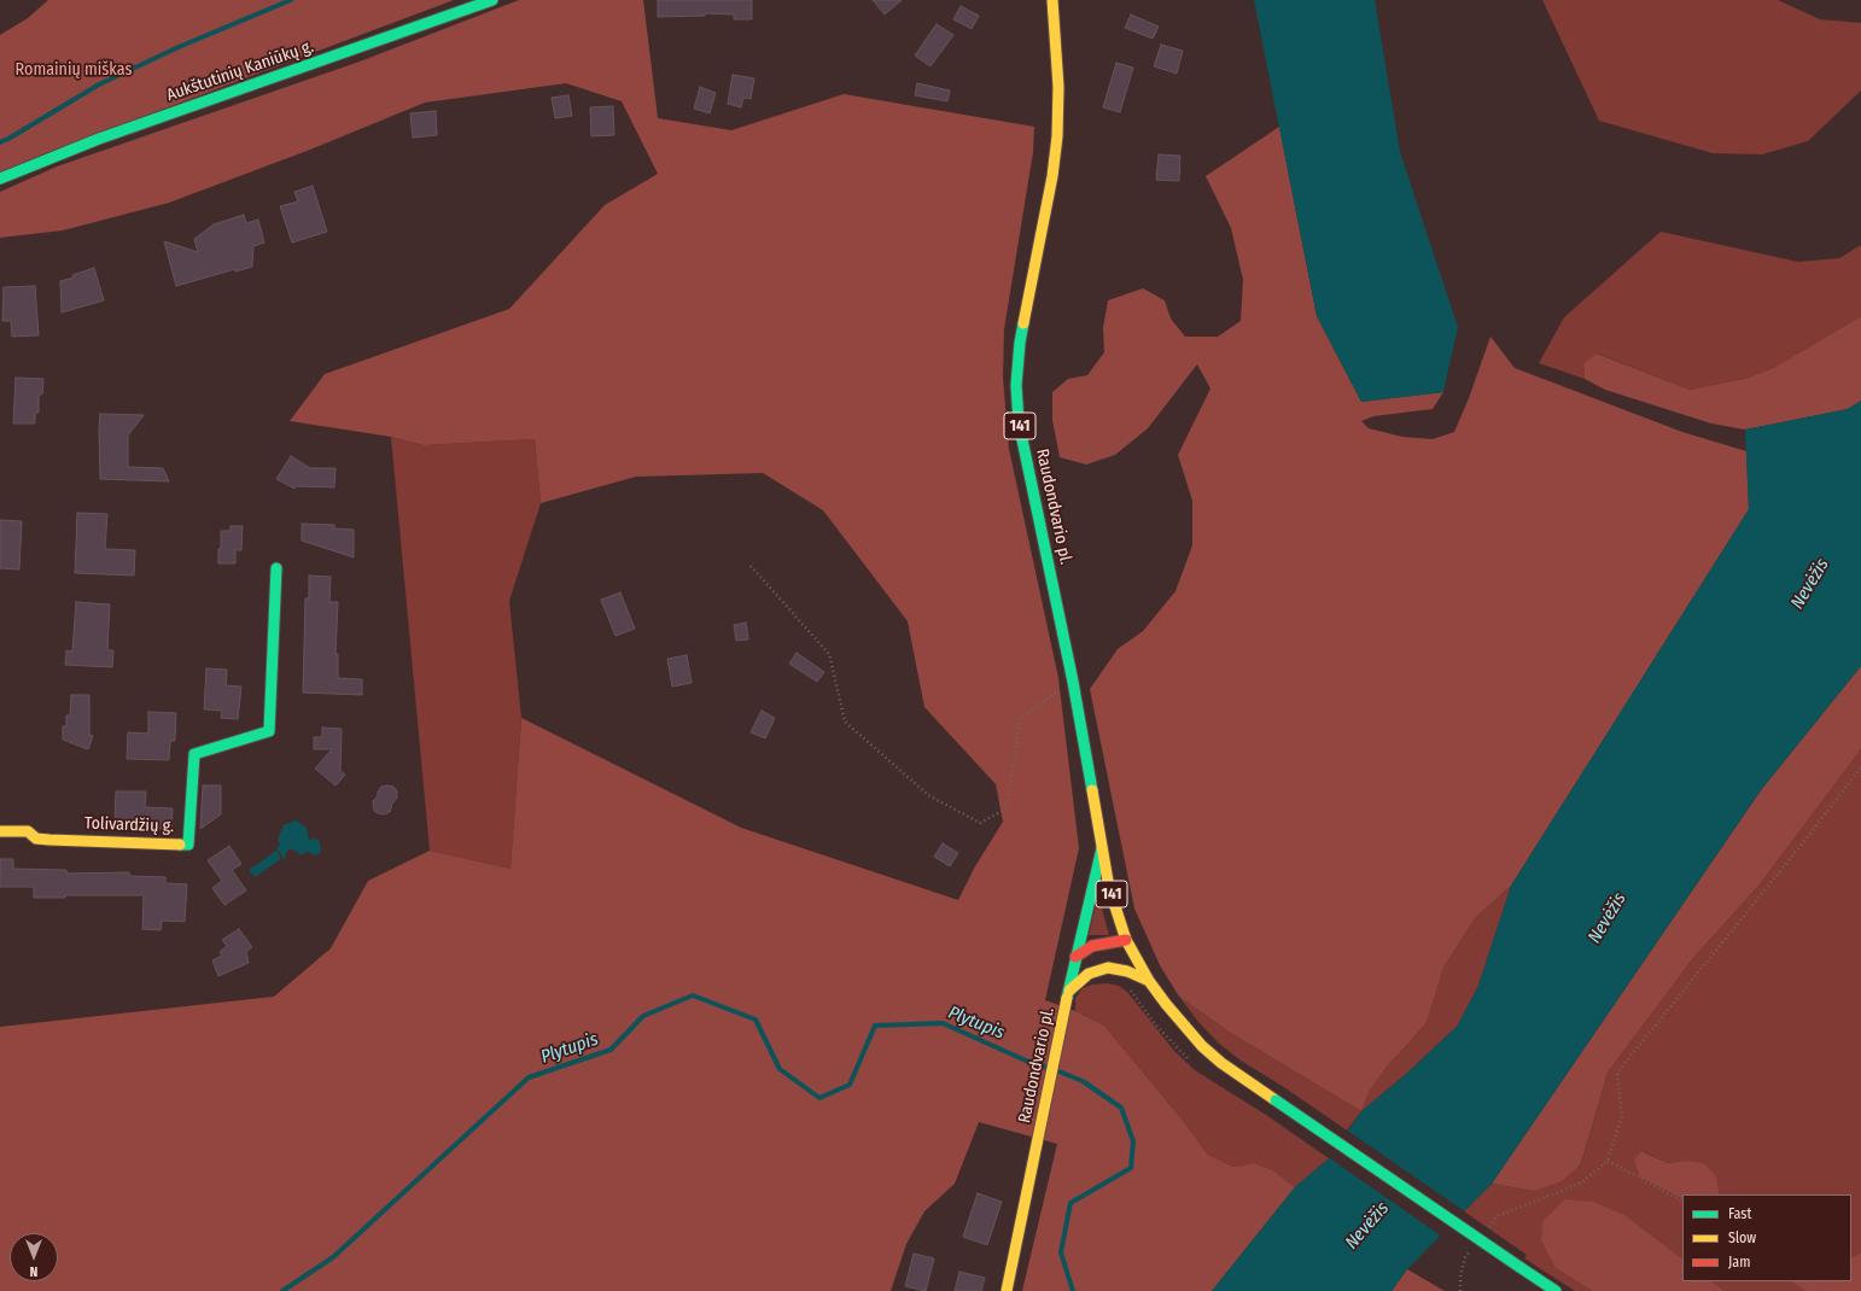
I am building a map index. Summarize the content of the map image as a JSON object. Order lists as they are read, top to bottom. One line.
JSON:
{"streets":{"main road":["Aukštutinių Kaniūkų g.","141","Raudondvario pl.","Tolivardžių g."]},"crossings":[["141","Raudondvario pl."]],"water":["Nevėžis","Plytupis"],"parks":["Romainių miškas"],"legend":["Fast","Slow","Jam"],"north":"bottom"}
